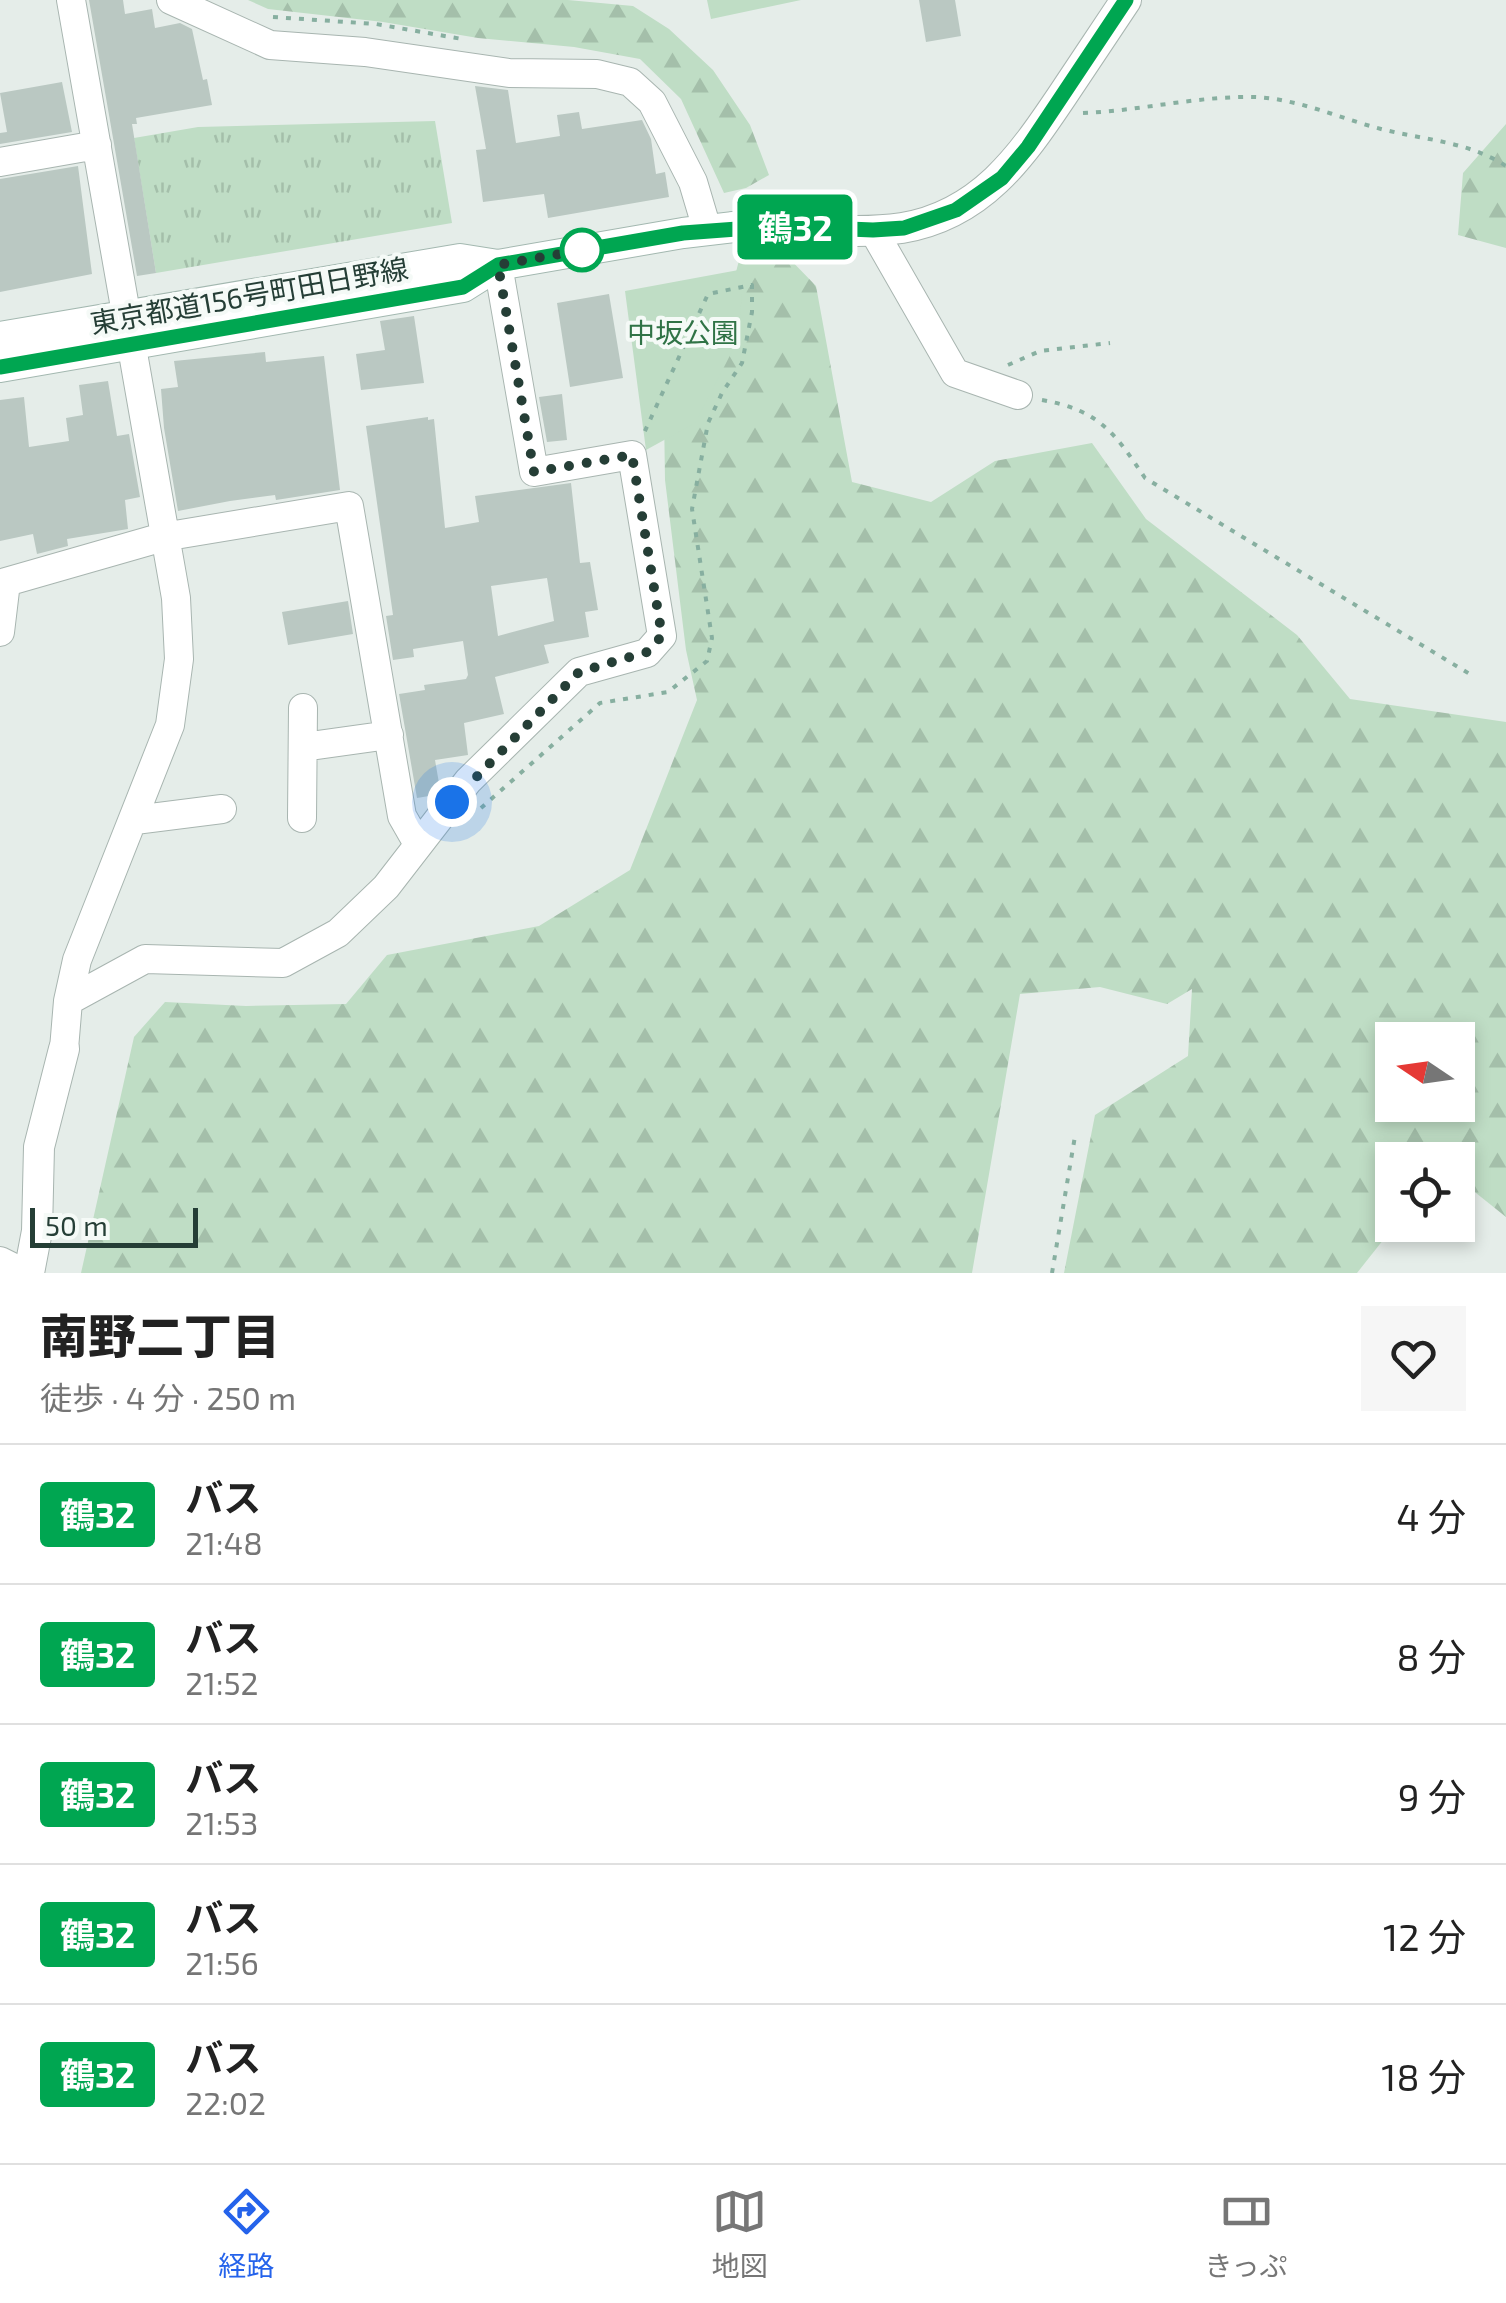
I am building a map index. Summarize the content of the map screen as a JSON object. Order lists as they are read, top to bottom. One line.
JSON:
{"streets":{"main road":["東京都道156号町田日野線"]},"parks":["中坂公園"],"lines":["bus line 鶴32"],"scale_bar":"50 m","north":"left","page":{"on_map":"鶴32","scale":"50 m","heading":["南野二丁目","徒歩 · 4 分 · 250 m"],"list":[{"mark":"鶴32","name":"バス","note":"21:48","value":"4 分"},{"mark":"鶴32","name":"バス","note":"21:52","value":"8 分"},{"mark":"鶴32","name":"バス","note":"21:53","value":"9 分"},{"mark":"鶴32","name":"バス","note":"21:56","value":"12 分"},{"mark":"鶴32","name":"バス","note":"22:02","value":"18 分"}],"tabs":["経路","地図","きっぷ"]}}
